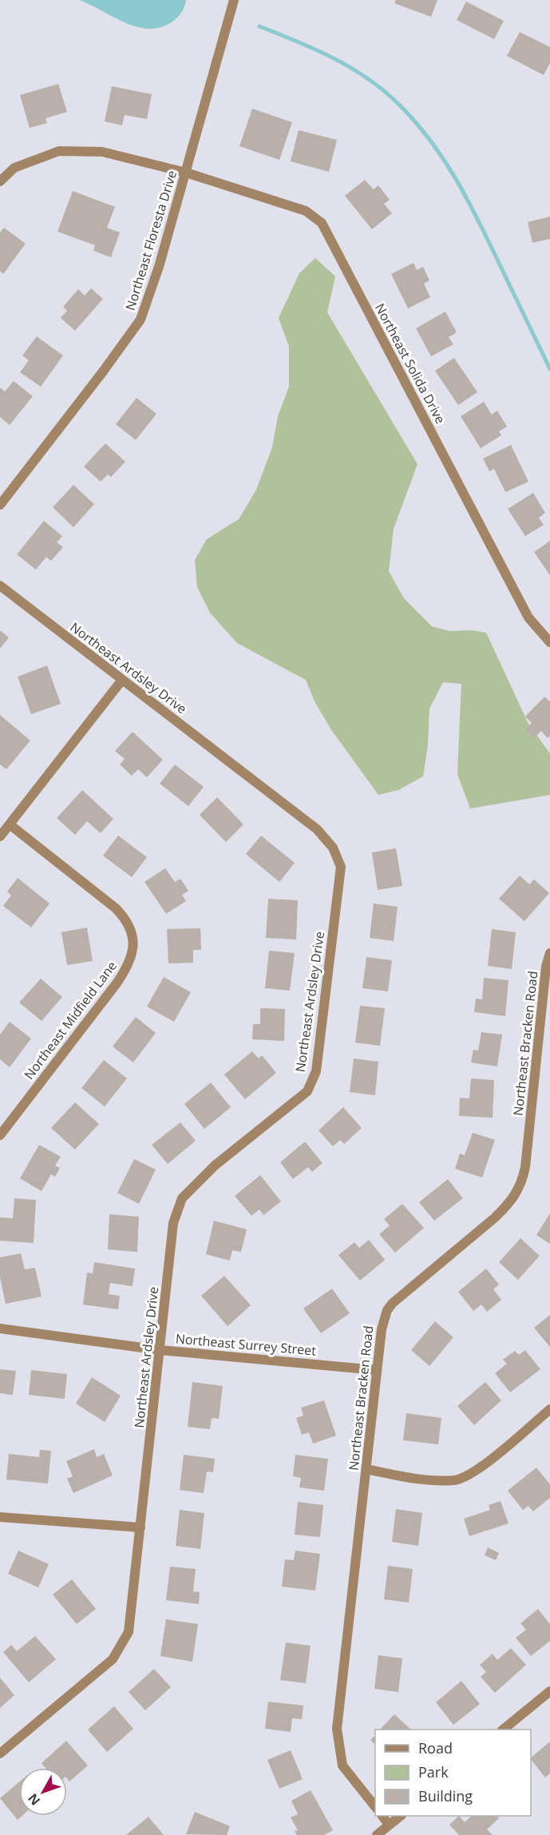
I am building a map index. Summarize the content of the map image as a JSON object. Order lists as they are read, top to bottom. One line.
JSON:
{"streets":{"street":["Northeast Floresta Drive","Northeast Solida Drive","Northeast Ardsley Drive","Northeast Midfield Lane","Northeast Bracken Road","Northeast Surrey Street"]},"crossings":[["Northeast Floresta Drive","Northeast Solida Drive"],["Northeast Ardsley Drive","Northeast Surrey Street"],["Northeast Bracken Road","Northeast Surrey Street"]],"legend":["Road","Park","Building"],"north":"bottom left"}
